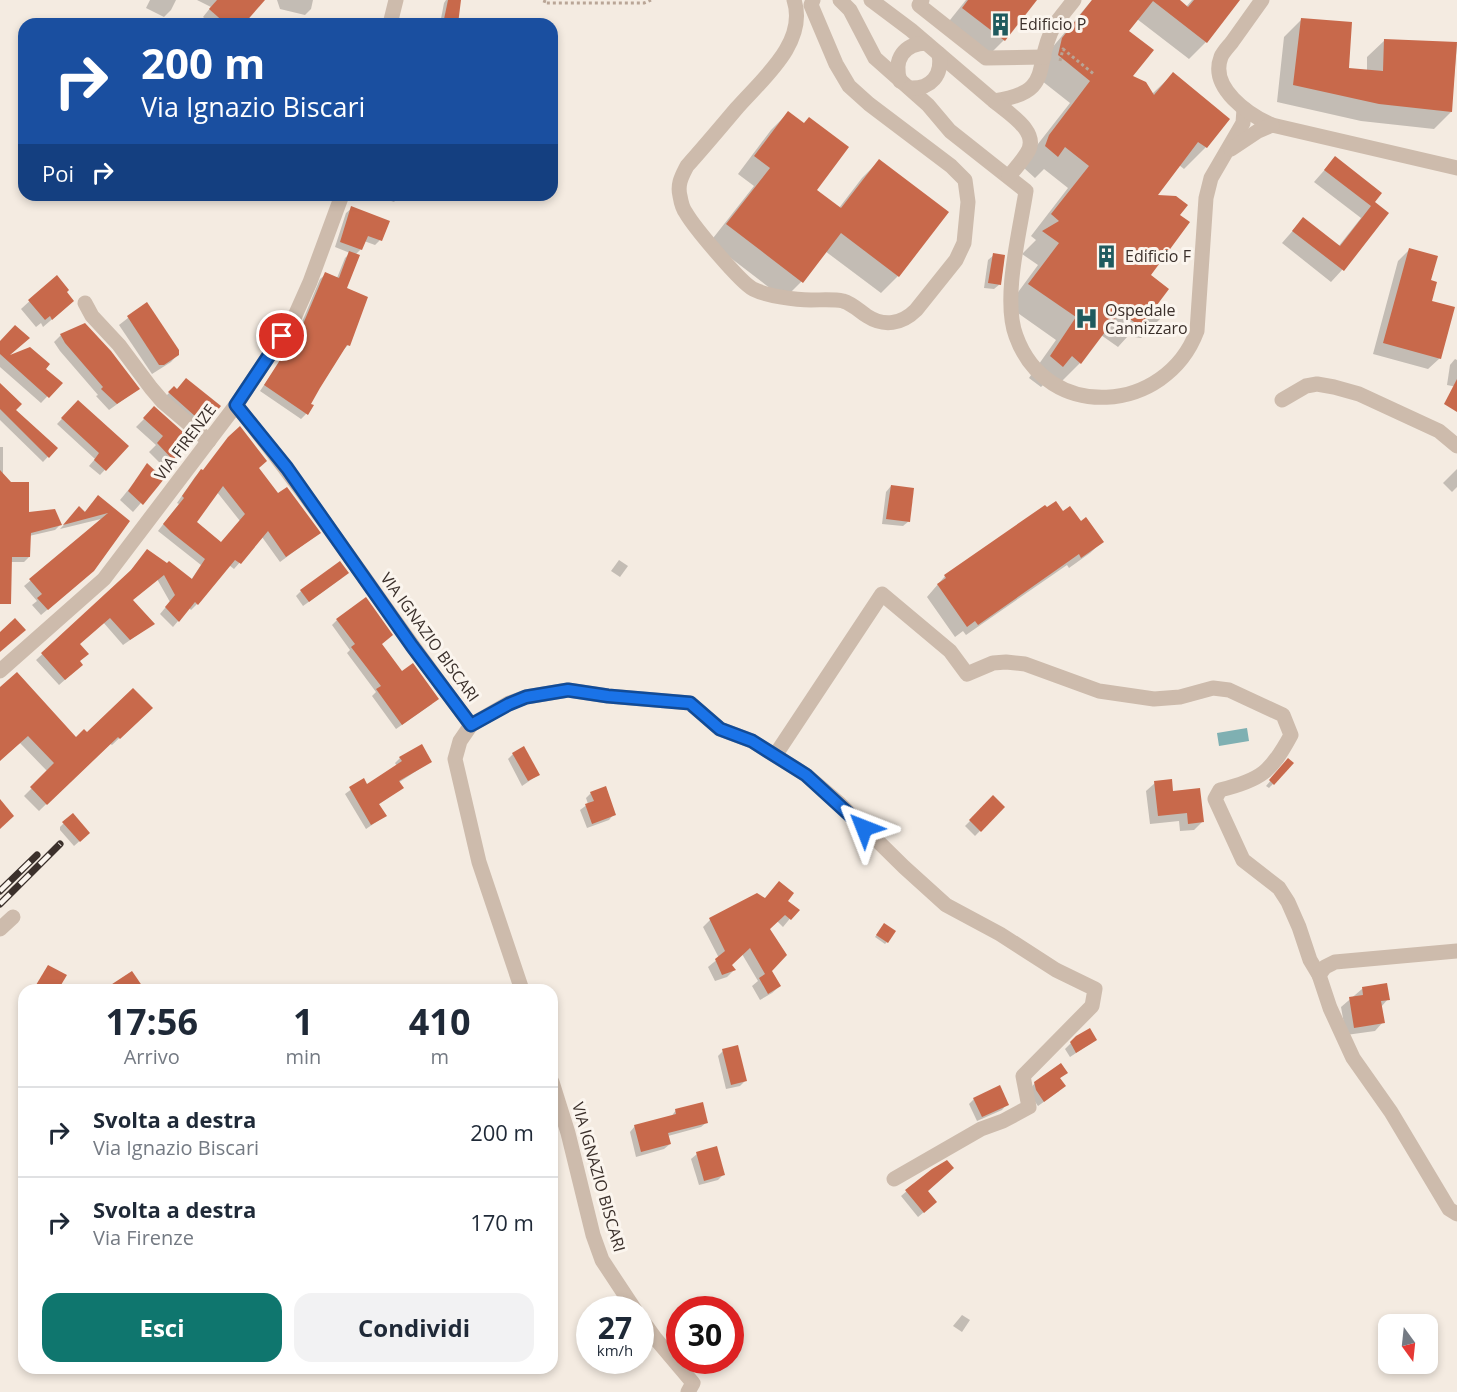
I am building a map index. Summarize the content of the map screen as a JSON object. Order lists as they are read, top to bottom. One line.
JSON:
{"streets":{"street":["VIA FIRENZE","VIA IGNAZIO BISCARI"]},"crossings":[["VIA FIRENZE","VIA IGNAZIO BISCARI"]],"places":{"building":["Edificio P","Edificio F"],"hospital":["Ospedale Cannizzaro"]},"north":"bottom","page":{"turn":["200 m","Via Ignazio Biscari"],"then":"Poi","eta":["17:56","Arrivo","1","min","410","m"],"list":[{"name":"Svolta a destra","note":"Via Ignazio Biscari","value":"200 m"},{"name":"Svolta a destra","note":"Via Firenze","value":"170 m"}],"buttons":["Esci","Condividi"],"speed":"27 km/h","limit":"30"}}
